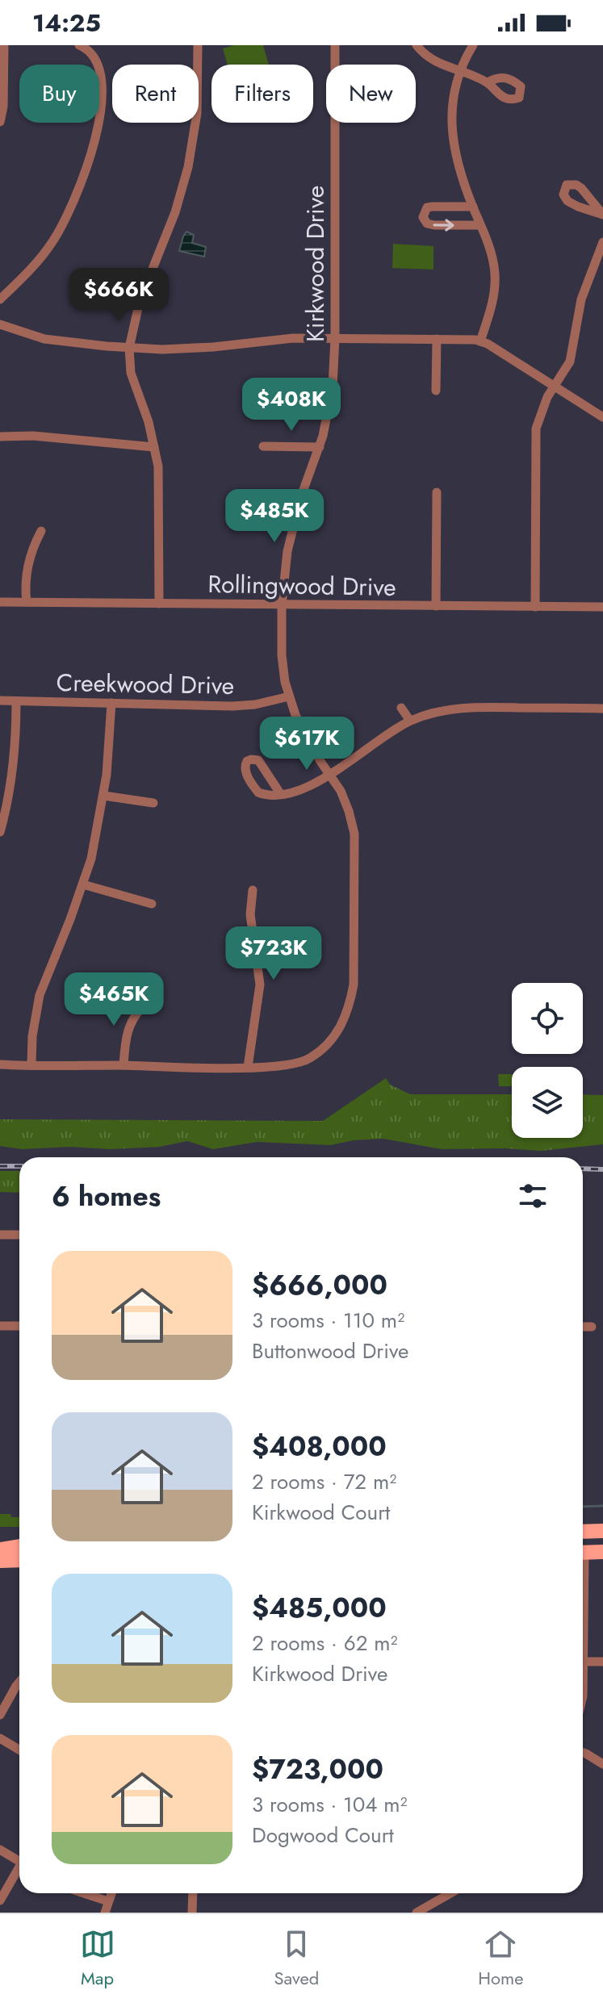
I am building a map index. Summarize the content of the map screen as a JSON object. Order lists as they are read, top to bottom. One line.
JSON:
{"streets":{"street":["Kirkwood Drive","Rollingwood Drive","Creekwood Drive"]},"crossings":[["Kirkwood Drive","Rollingwood Drive"],["Kirkwood Drive","Creekwood Drive"]],"page":{"status":"14:25","chip":["Buy","Rent","Filters","New"],"price":["$666K","$408K","$485K","$617K","$723K","$465K"],"heading":"6 homes","list":[{"name":"$666,000","note":"3 rooms · 110 m² · Buttonwood Drive"},{"name":"$408,000","note":"2 rooms · 72 m² · Kirkwood Court"},{"name":"$485,000","note":"2 rooms · 62 m² · Kirkwood Drive"},{"name":"$723,000","note":"3 rooms · 104 m² · Dogwood Court"}],"tabs":["Map","Saved","Home"]}}
